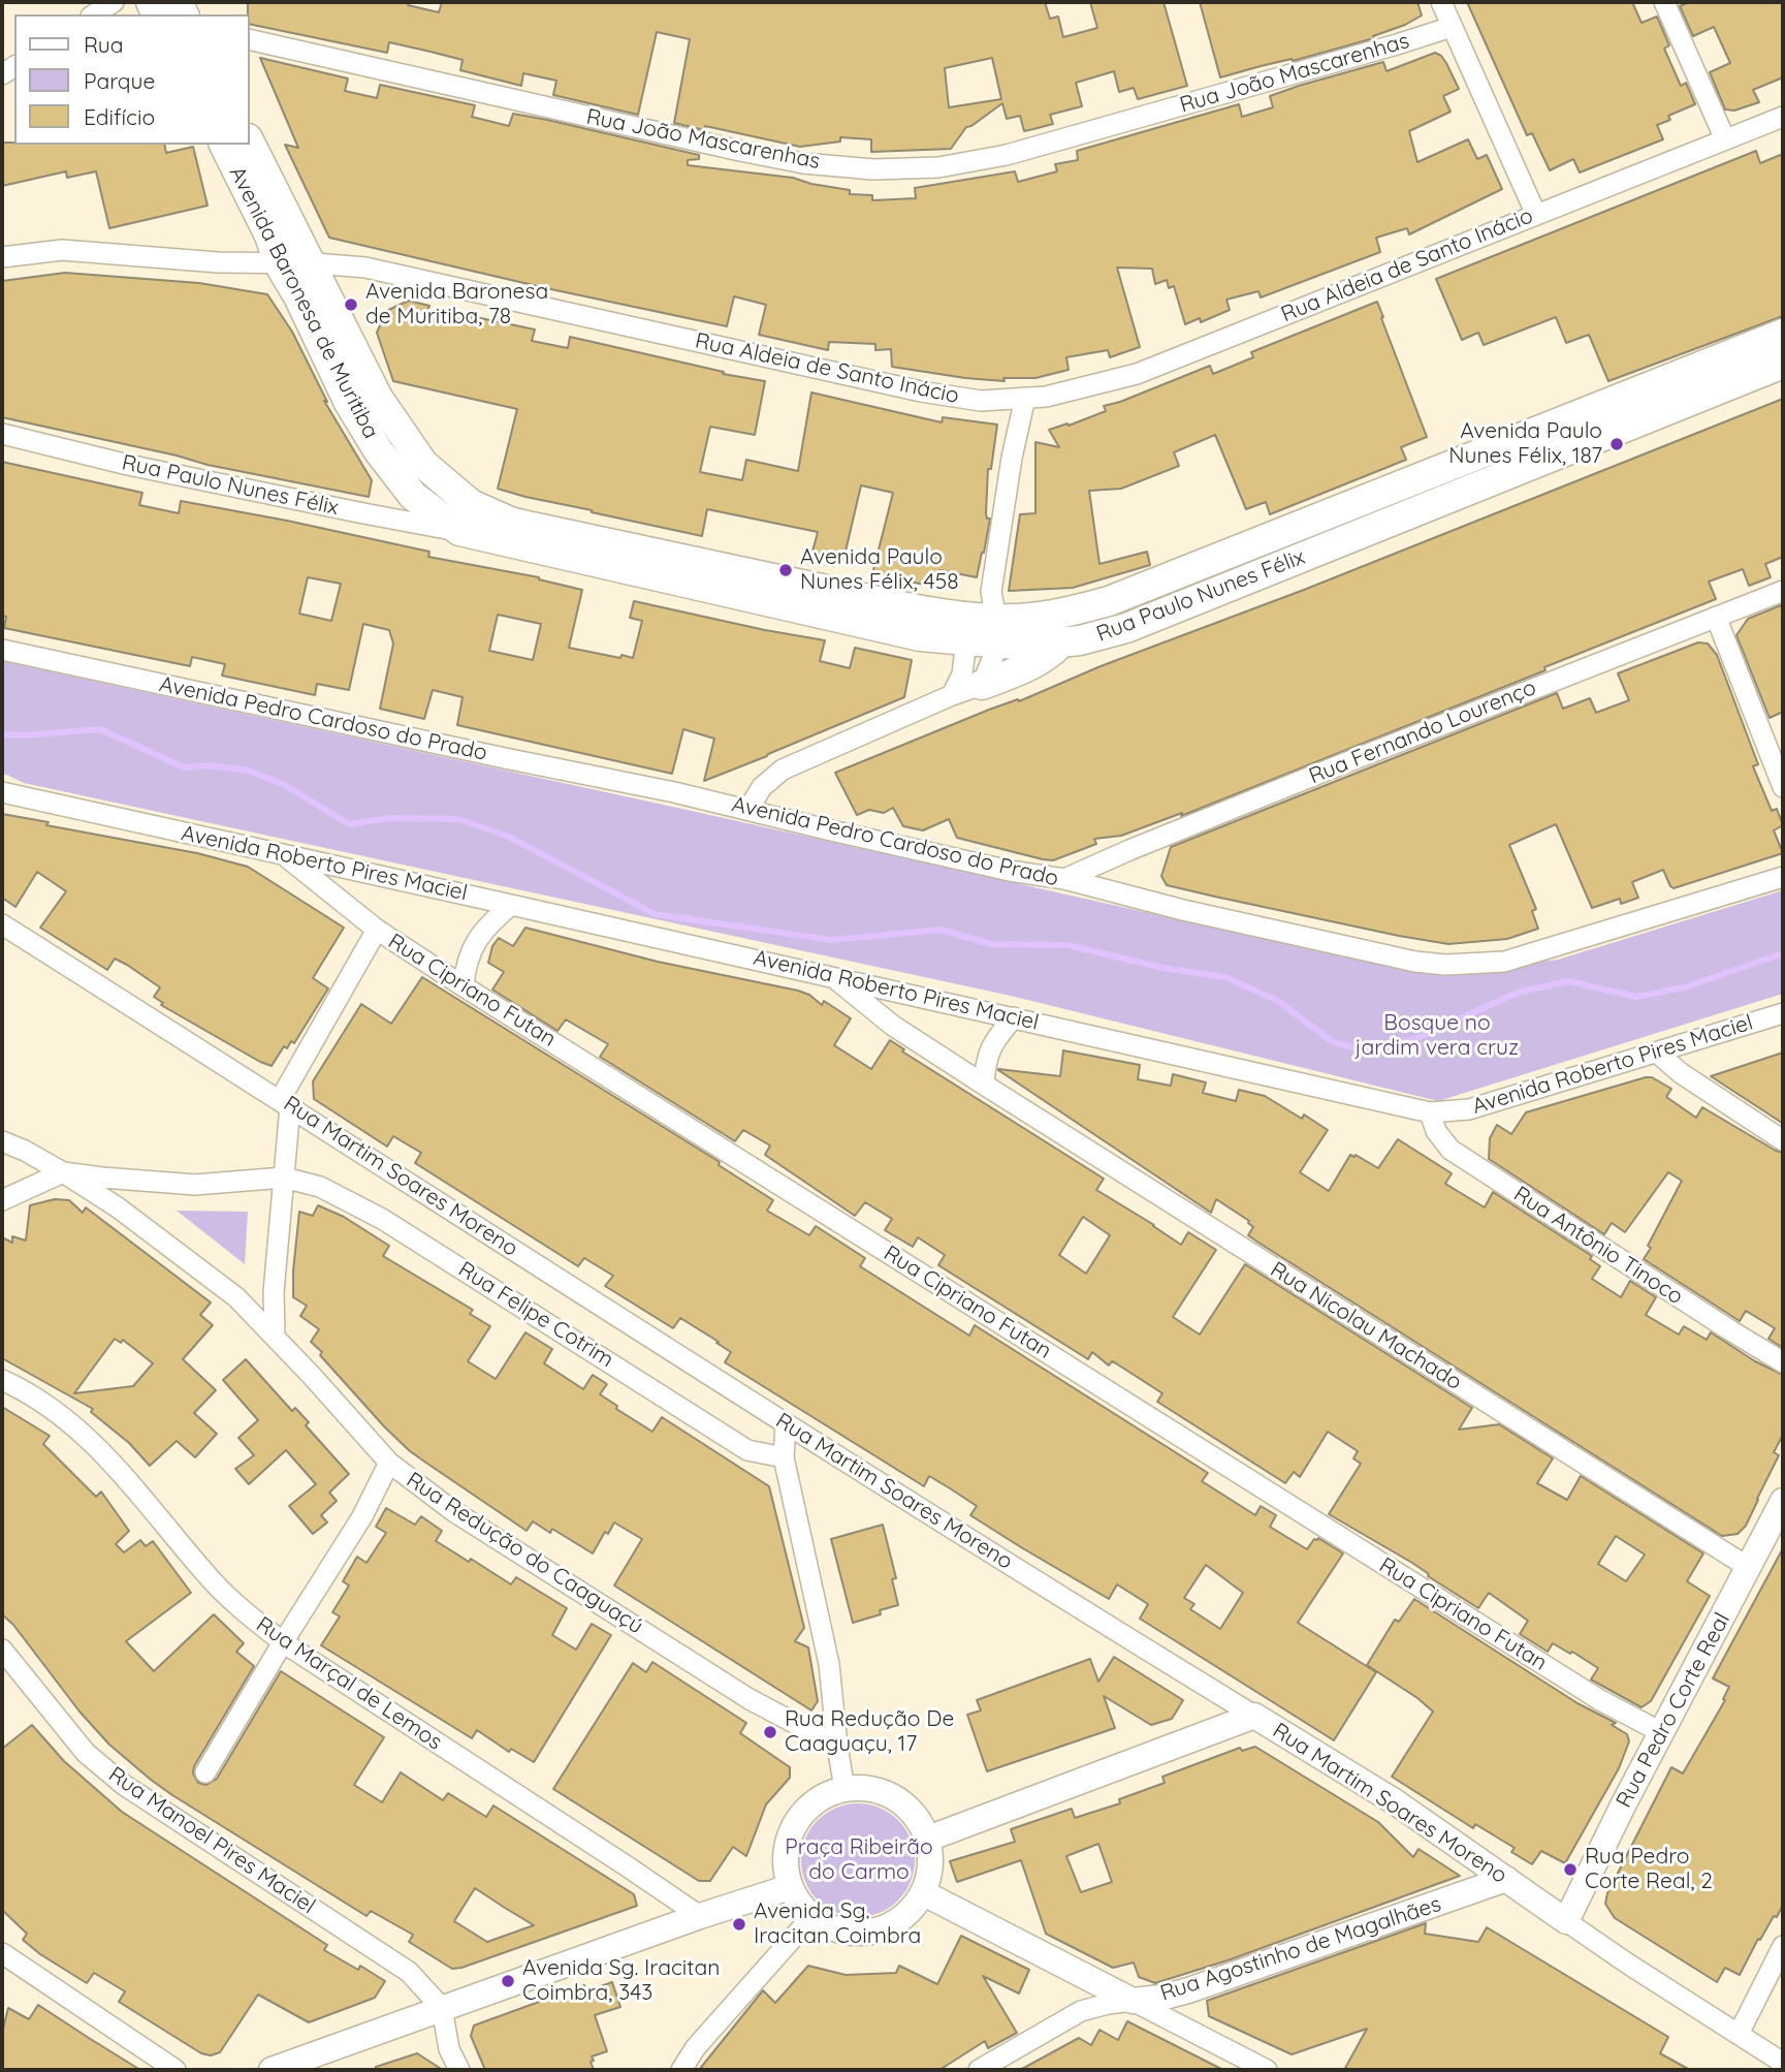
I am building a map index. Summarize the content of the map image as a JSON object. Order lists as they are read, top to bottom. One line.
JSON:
{"streets":{"main road":["Avenida Baronesa de Muritiba","Rua Paulo Nunes Félix"],"street":["Rua João Mascarenhas","Rua Aldeia de Santo Inácio","Avenida Pedro Cardoso do Prado","Rua Fernando Lourenço","Avenida Roberto Pires Maciel","Rua Cipriano Futan","Rua Martim Soares Moreno","Rua Antônio Tinoco","Rua Felipe Cotrim","Rua Nicolau Machado","Rua Redução do Caaguaçú","Rua Marçal de Lemos","Rua Pedro Corte Real","Rua Manoel Pires Maciel","Rua Agostinho de Magalhães"]},"crossings":[["Rua Aldeia de Santo Inácio","Avenida Baronesa de Muritiba"],["Avenida Baronesa de Muritiba","Rua Paulo Nunes Félix"],["Avenida Pedro Cardoso do Prado","Rua Fernando Lourenço"],["Avenida Roberto Pires Maciel","Rua Cipriano Futan"],["Avenida Roberto Pires Maciel","Rua Antônio Tinoco"],["Avenida Roberto Pires Maciel","Rua Nicolau Machado"],["Rua Cipriano Futan","Rua Pedro Corte Real"],["Rua Martim Soares Moreno","Rua Pedro Corte Real"],["Rua Martim Soares Moreno","Rua Agostinho de Magalhães"],["Rua Felipe Cotrim","Rua Redução do Caaguaçú"],["Rua Nicolau Machado","Rua Pedro Corte Real"]],"parks":["Bosque no jardim vera cruz","Praça Ribeirão do Carmo"],"places":["Avenida Baronesa de Muritiba, 78","Avenida Paulo Nunes Félix, 187","Avenida Paulo Nunes Félix, 458","Rua Redução De Caaguaçu, 17","Rua Pedro Corte Real, 2","Avenida Sg. Iracitan Coimbra","Avenida Sg. Iracitan Coimbra, 343"],"legend":["Rua","Parque","Edifício"]}
